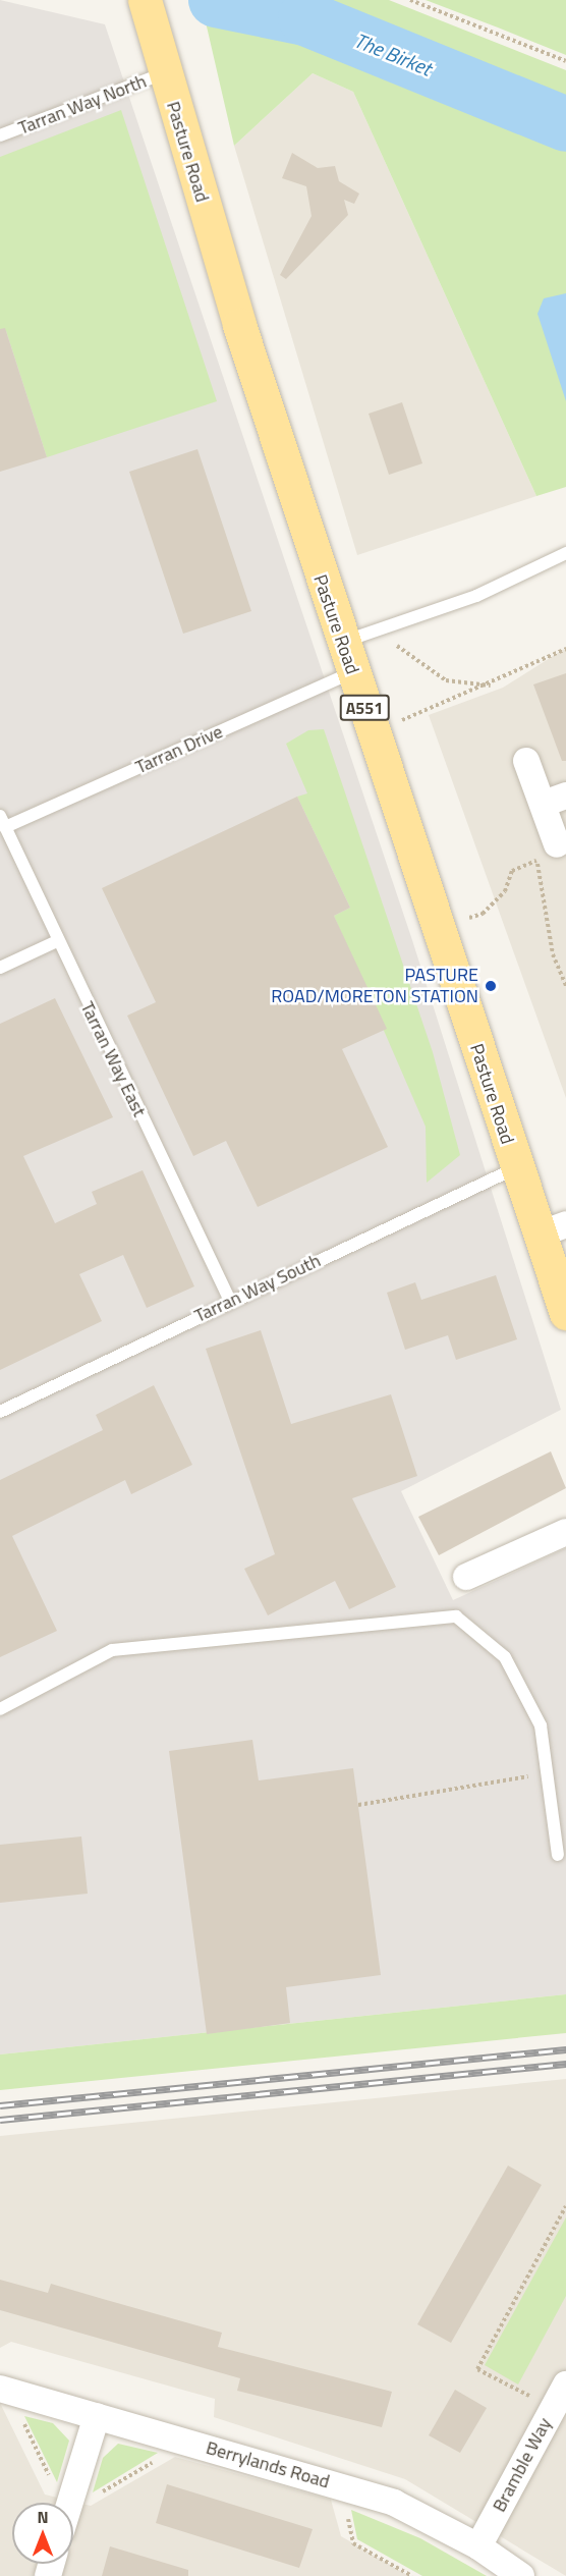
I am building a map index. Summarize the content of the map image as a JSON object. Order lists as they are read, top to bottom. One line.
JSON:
{"streets":{"main road":["Pasture Road","A551"],"street":["Berrylands Road","Bramble Way"],"lane":["Tarran Way North","Tarran Drive","Tarran Way East","Tarran Way South"]},"crossings":[["Tarran Way North","Pasture Road"],["Pasture Road","Tarran Drive"],["Pasture Road","Tarran Way South"],["Tarran Drive","Tarran Way East"],["Tarran Way East","Tarran Way South"],["Berrylands Road","Bramble Way"]],"water":["The Birket"],"places":["PASTURE ROAD/MORETON STATION"],"north":"top"}
